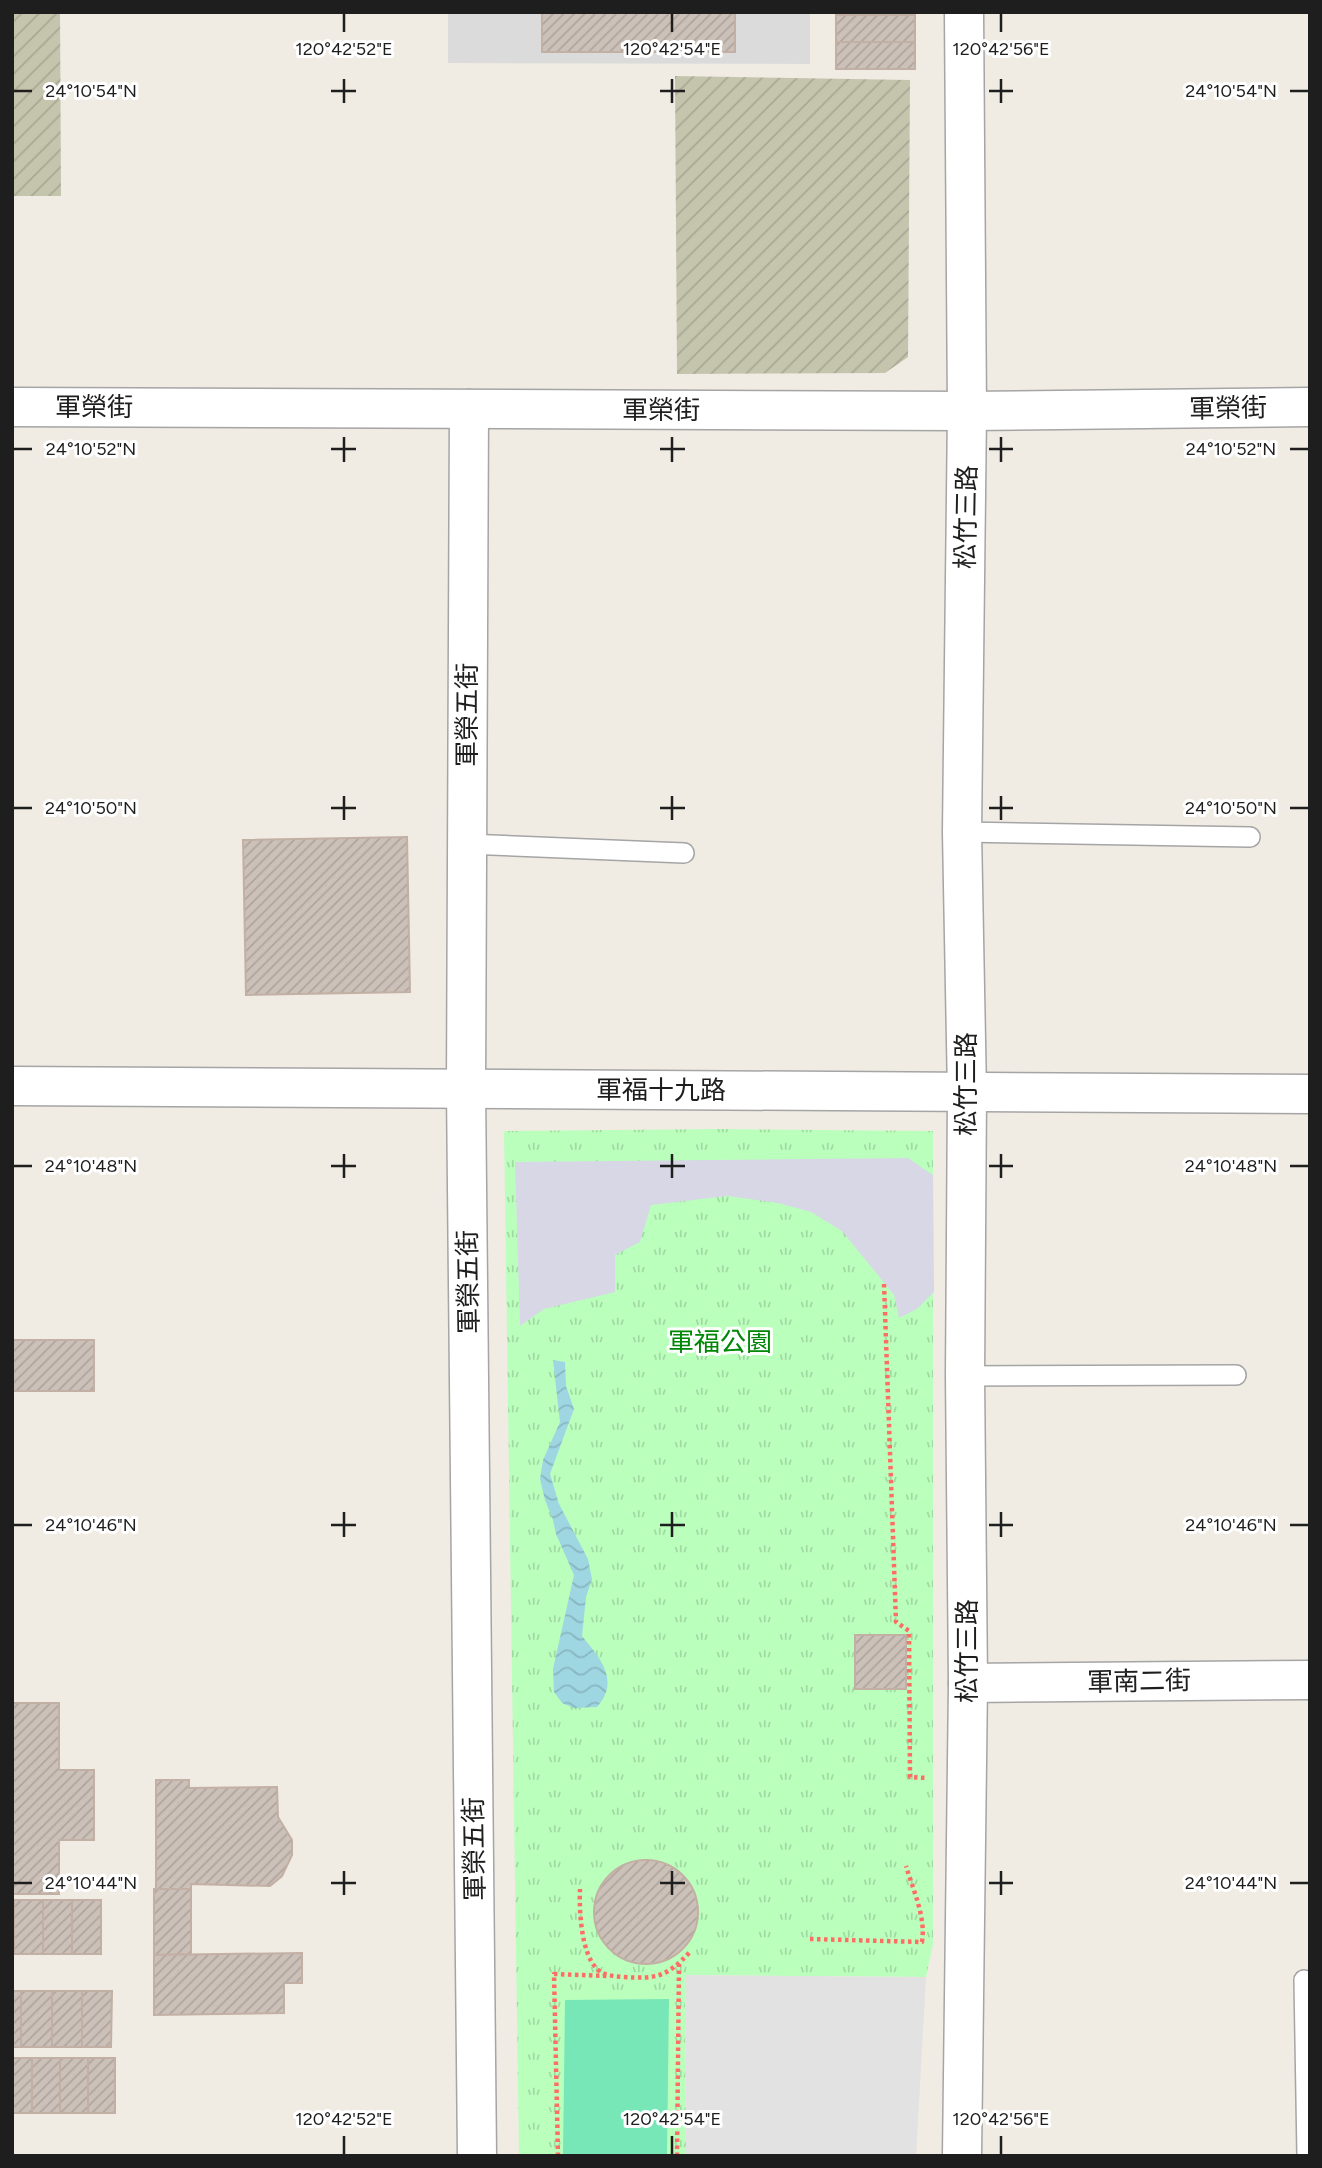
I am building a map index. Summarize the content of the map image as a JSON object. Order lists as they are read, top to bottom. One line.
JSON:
{"streets":{"street":["軍榮街","松竹三路","軍榮五街","軍福十九路","軍南二街"]},"crossings":[["軍榮街","松竹三路"],["軍榮街","軍榮五街"],["松竹三路","軍福十九路"],["松竹三路","軍南二街"],["軍榮五街","軍福十九路"]],"parks":["軍福公園"],"coordinates":["120°42'52\"E","120°42'54\"E","120°42'56\"E","24°10'54\"N","24°10'52\"N","24°10'50\"N","24°10'48\"N","24°10'46\"N","24°10'44\"N"]}
